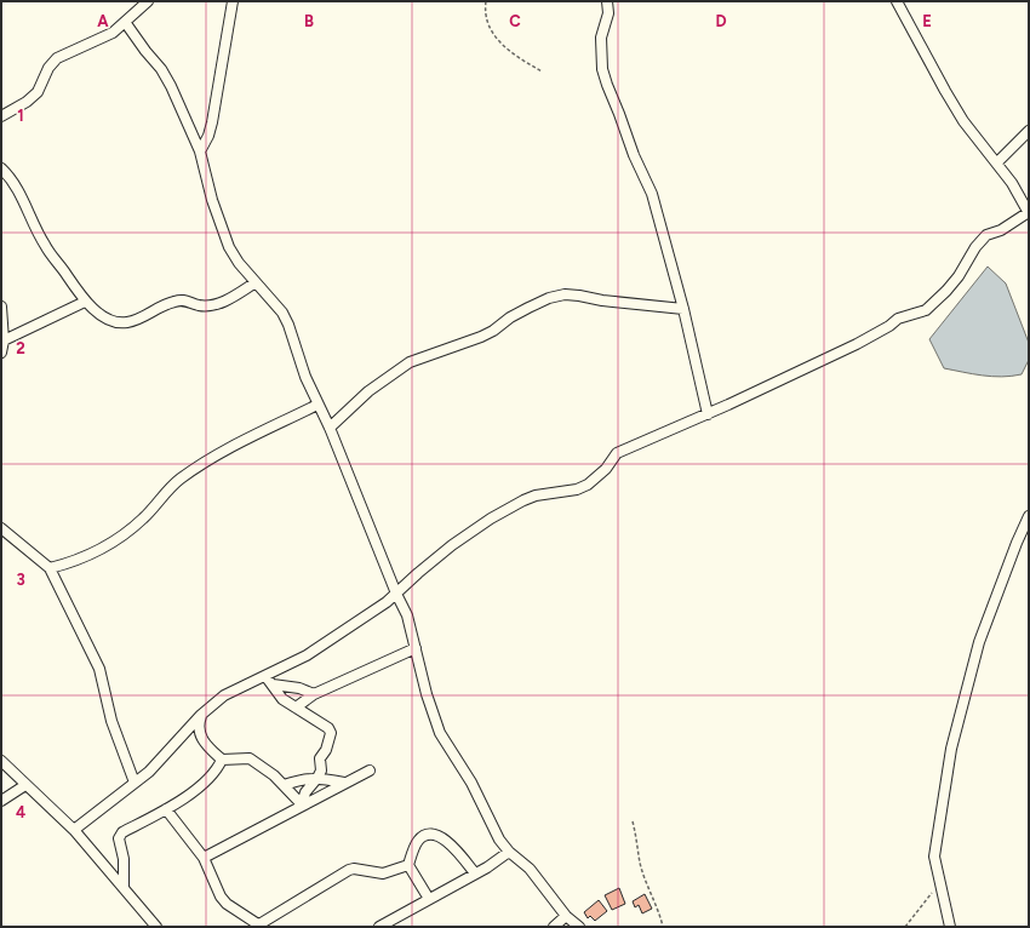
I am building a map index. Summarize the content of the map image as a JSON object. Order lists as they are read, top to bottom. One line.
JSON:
{"grid":{"columns":["A","B","C","D","E"],"rows":["1","2","3","4"]}}
